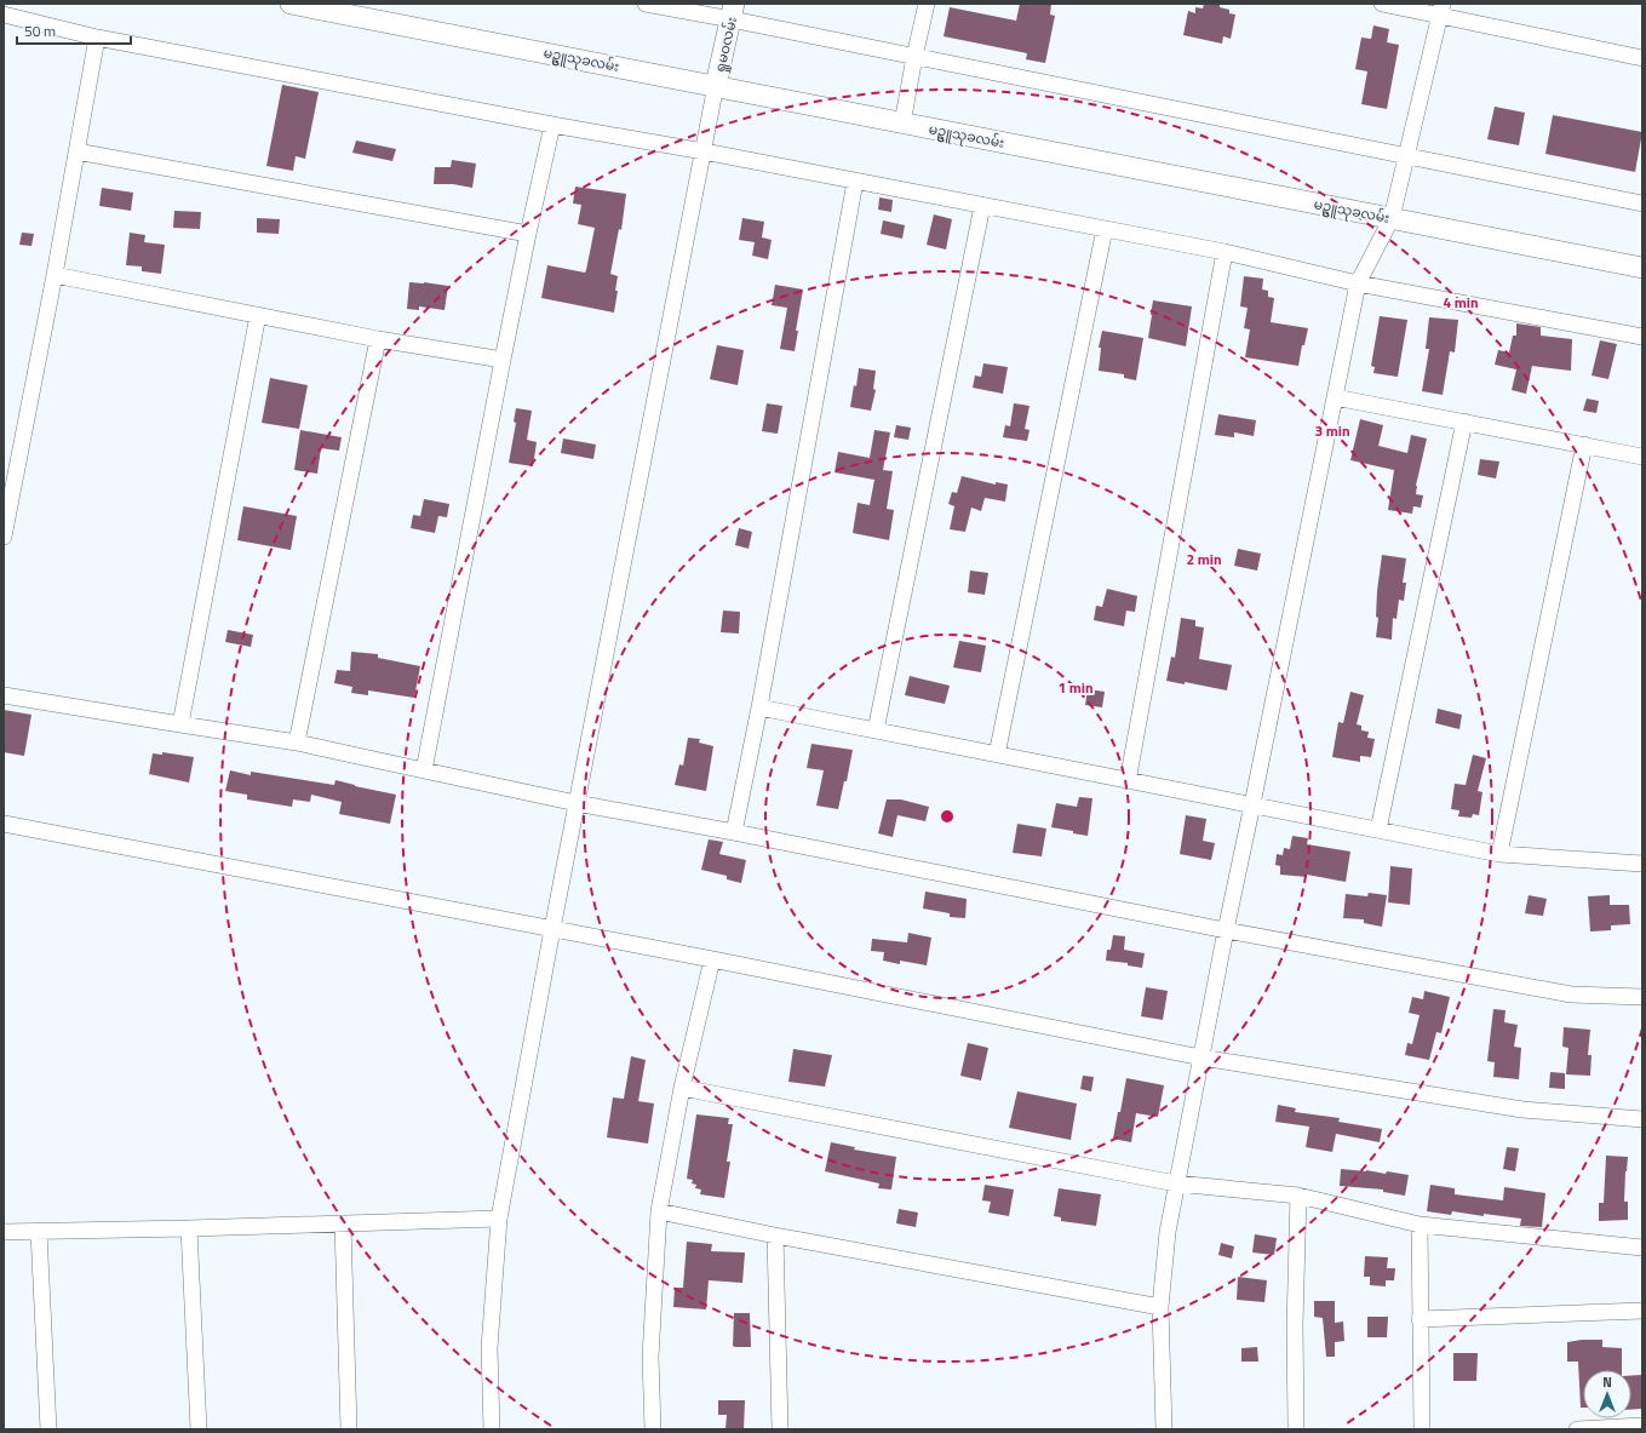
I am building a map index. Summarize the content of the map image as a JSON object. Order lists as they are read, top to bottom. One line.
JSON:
{"streets":{"street":["ရှုမဝလမ်း","မဥ္ဇူသုခလမ်း"]},"crossings":[["ရှုမဝလမ်း","မဥ္ဇူသုခလမ်း"]],"scale_bar":"50 m","north":"top","rings":["4 min","3 min","2 min","1 min"]}
